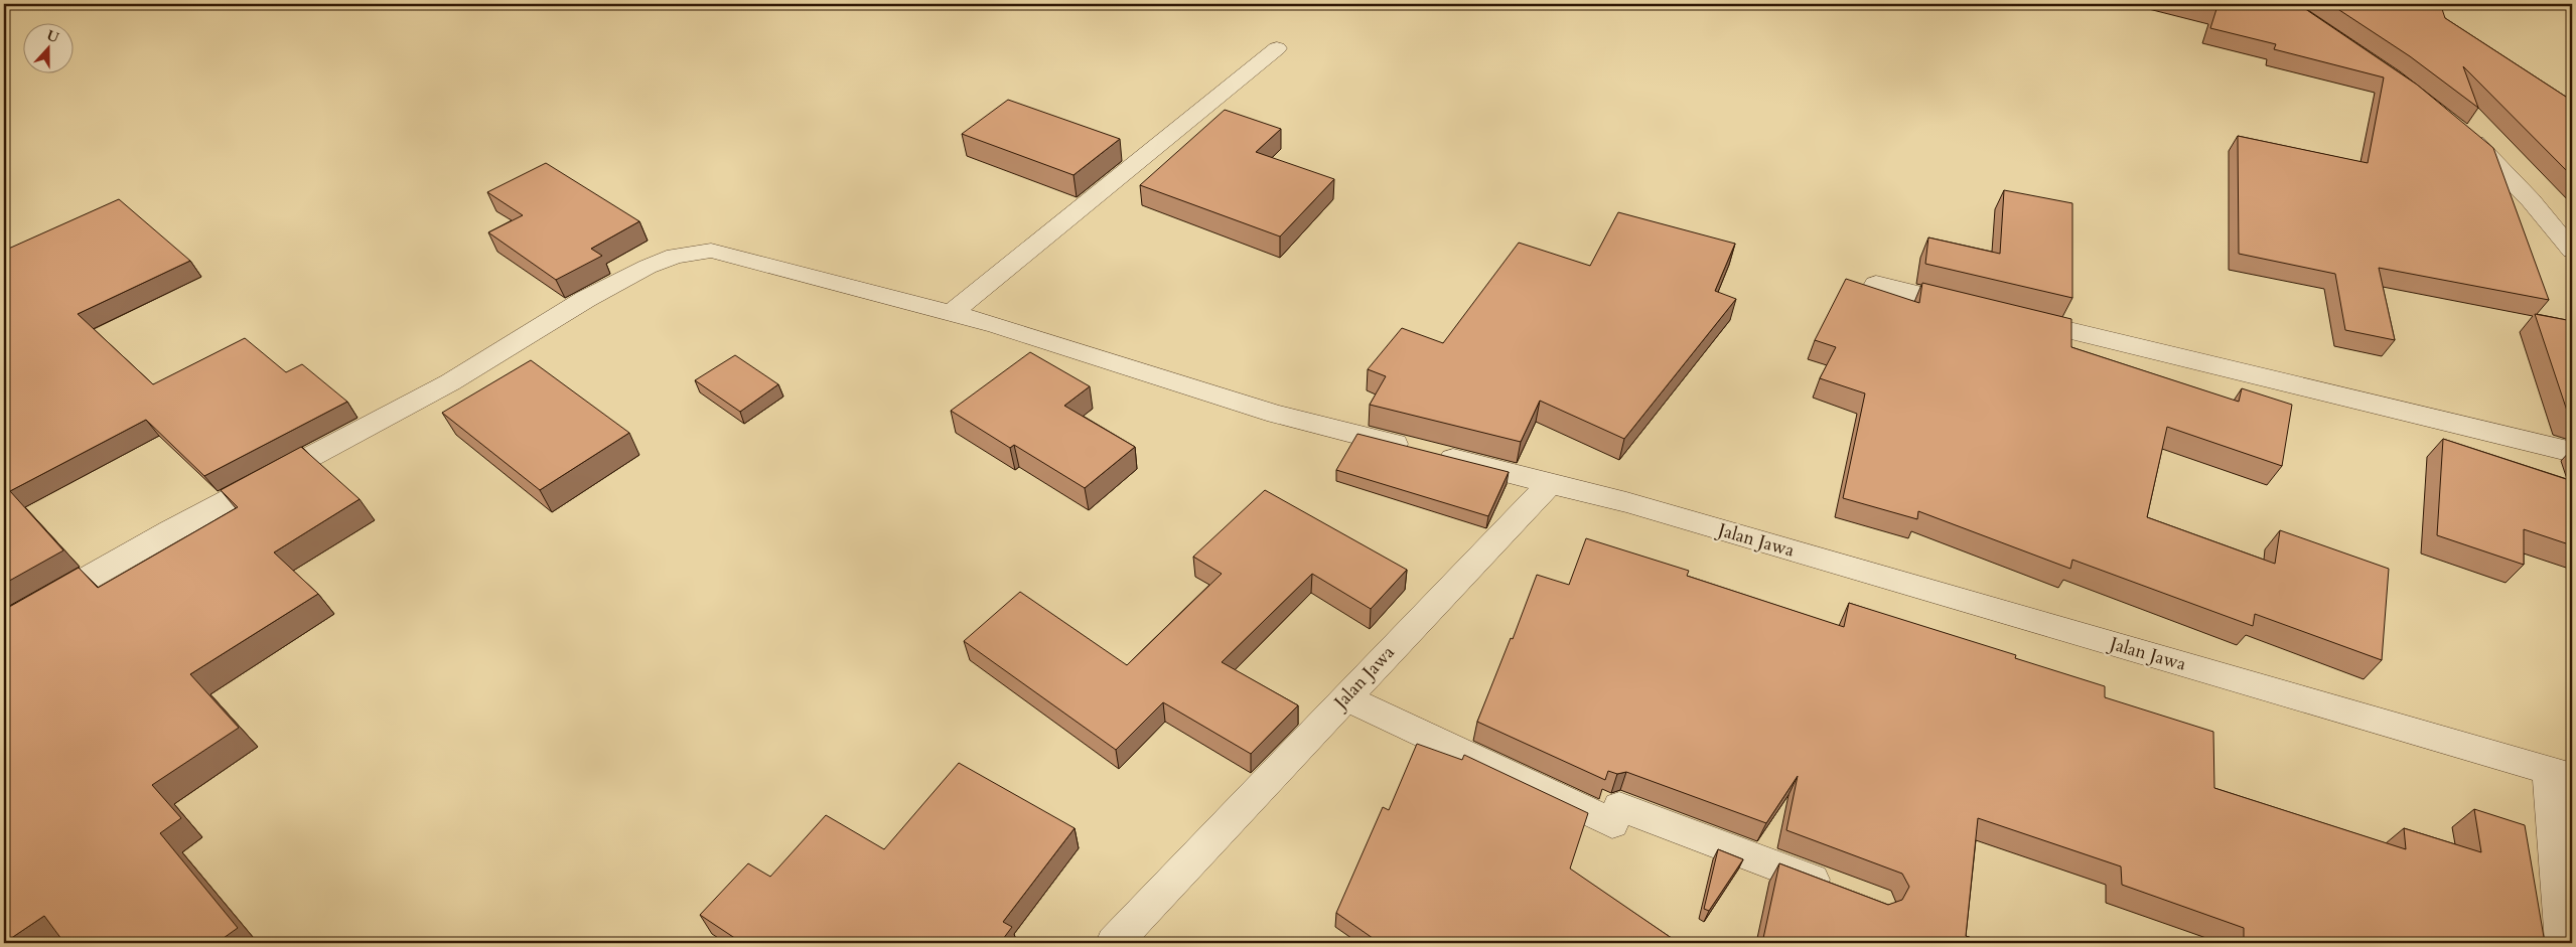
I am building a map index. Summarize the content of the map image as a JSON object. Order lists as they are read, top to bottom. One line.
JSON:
{"streets":{"street":["Jalan Jawa"]},"north":"top"}
